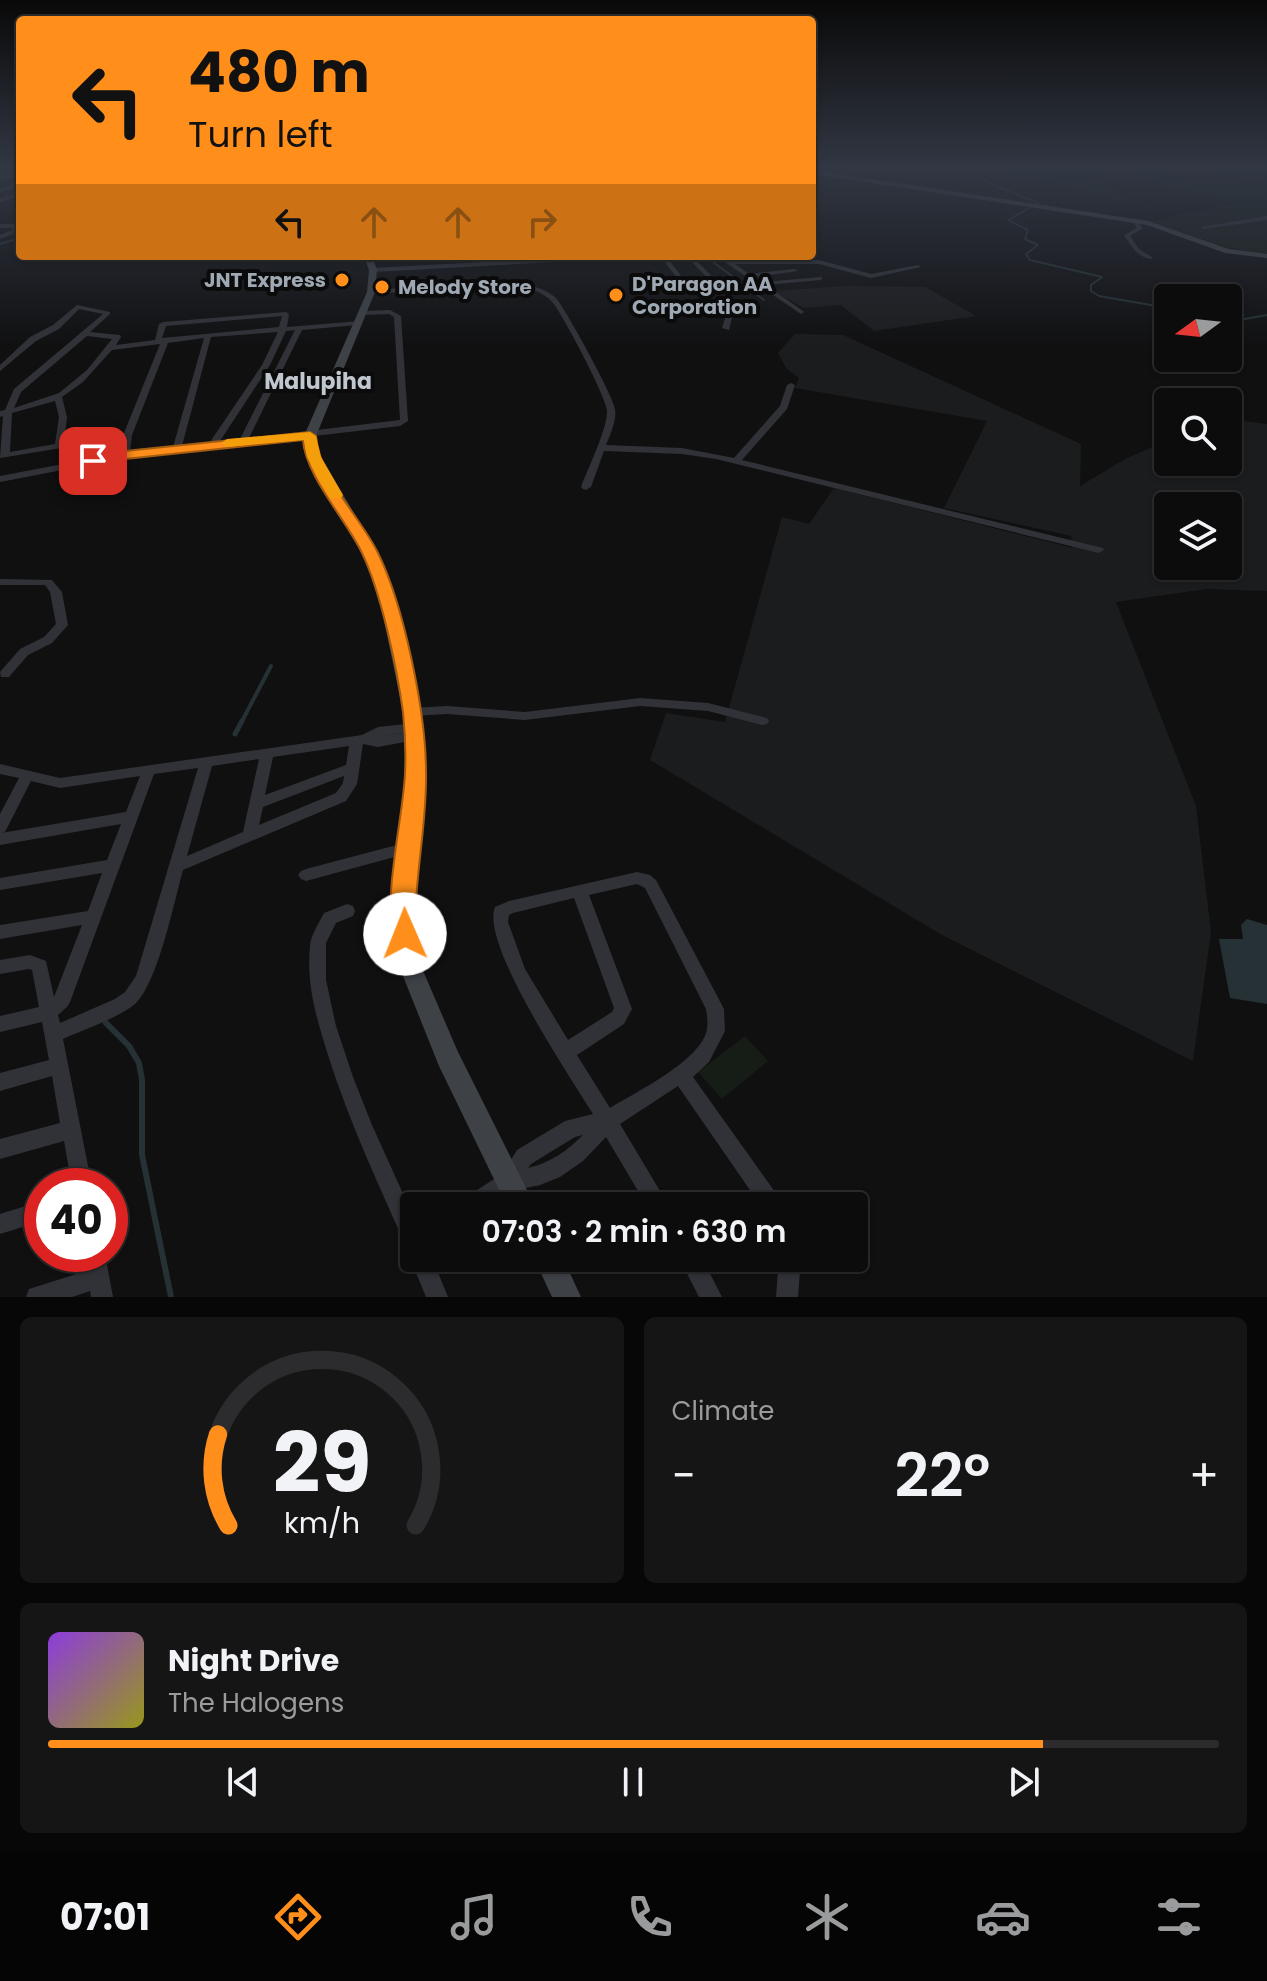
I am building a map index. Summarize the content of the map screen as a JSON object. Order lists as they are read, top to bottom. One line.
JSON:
{"districts":["Malupiha"],"places":["JNT Express","Melody Store","D'Paragon AA Corporation"],"north":"left","page":{"turn":["480 m","Turn left"],"limit":"40","trip":"07:03 · 2 min · 630 m","tile":"Climate","heat":["−","22°","+"],"song":["Night Drive","The Halogens"],"tabs":"07:01","gauge":["29","km/h"]}}
